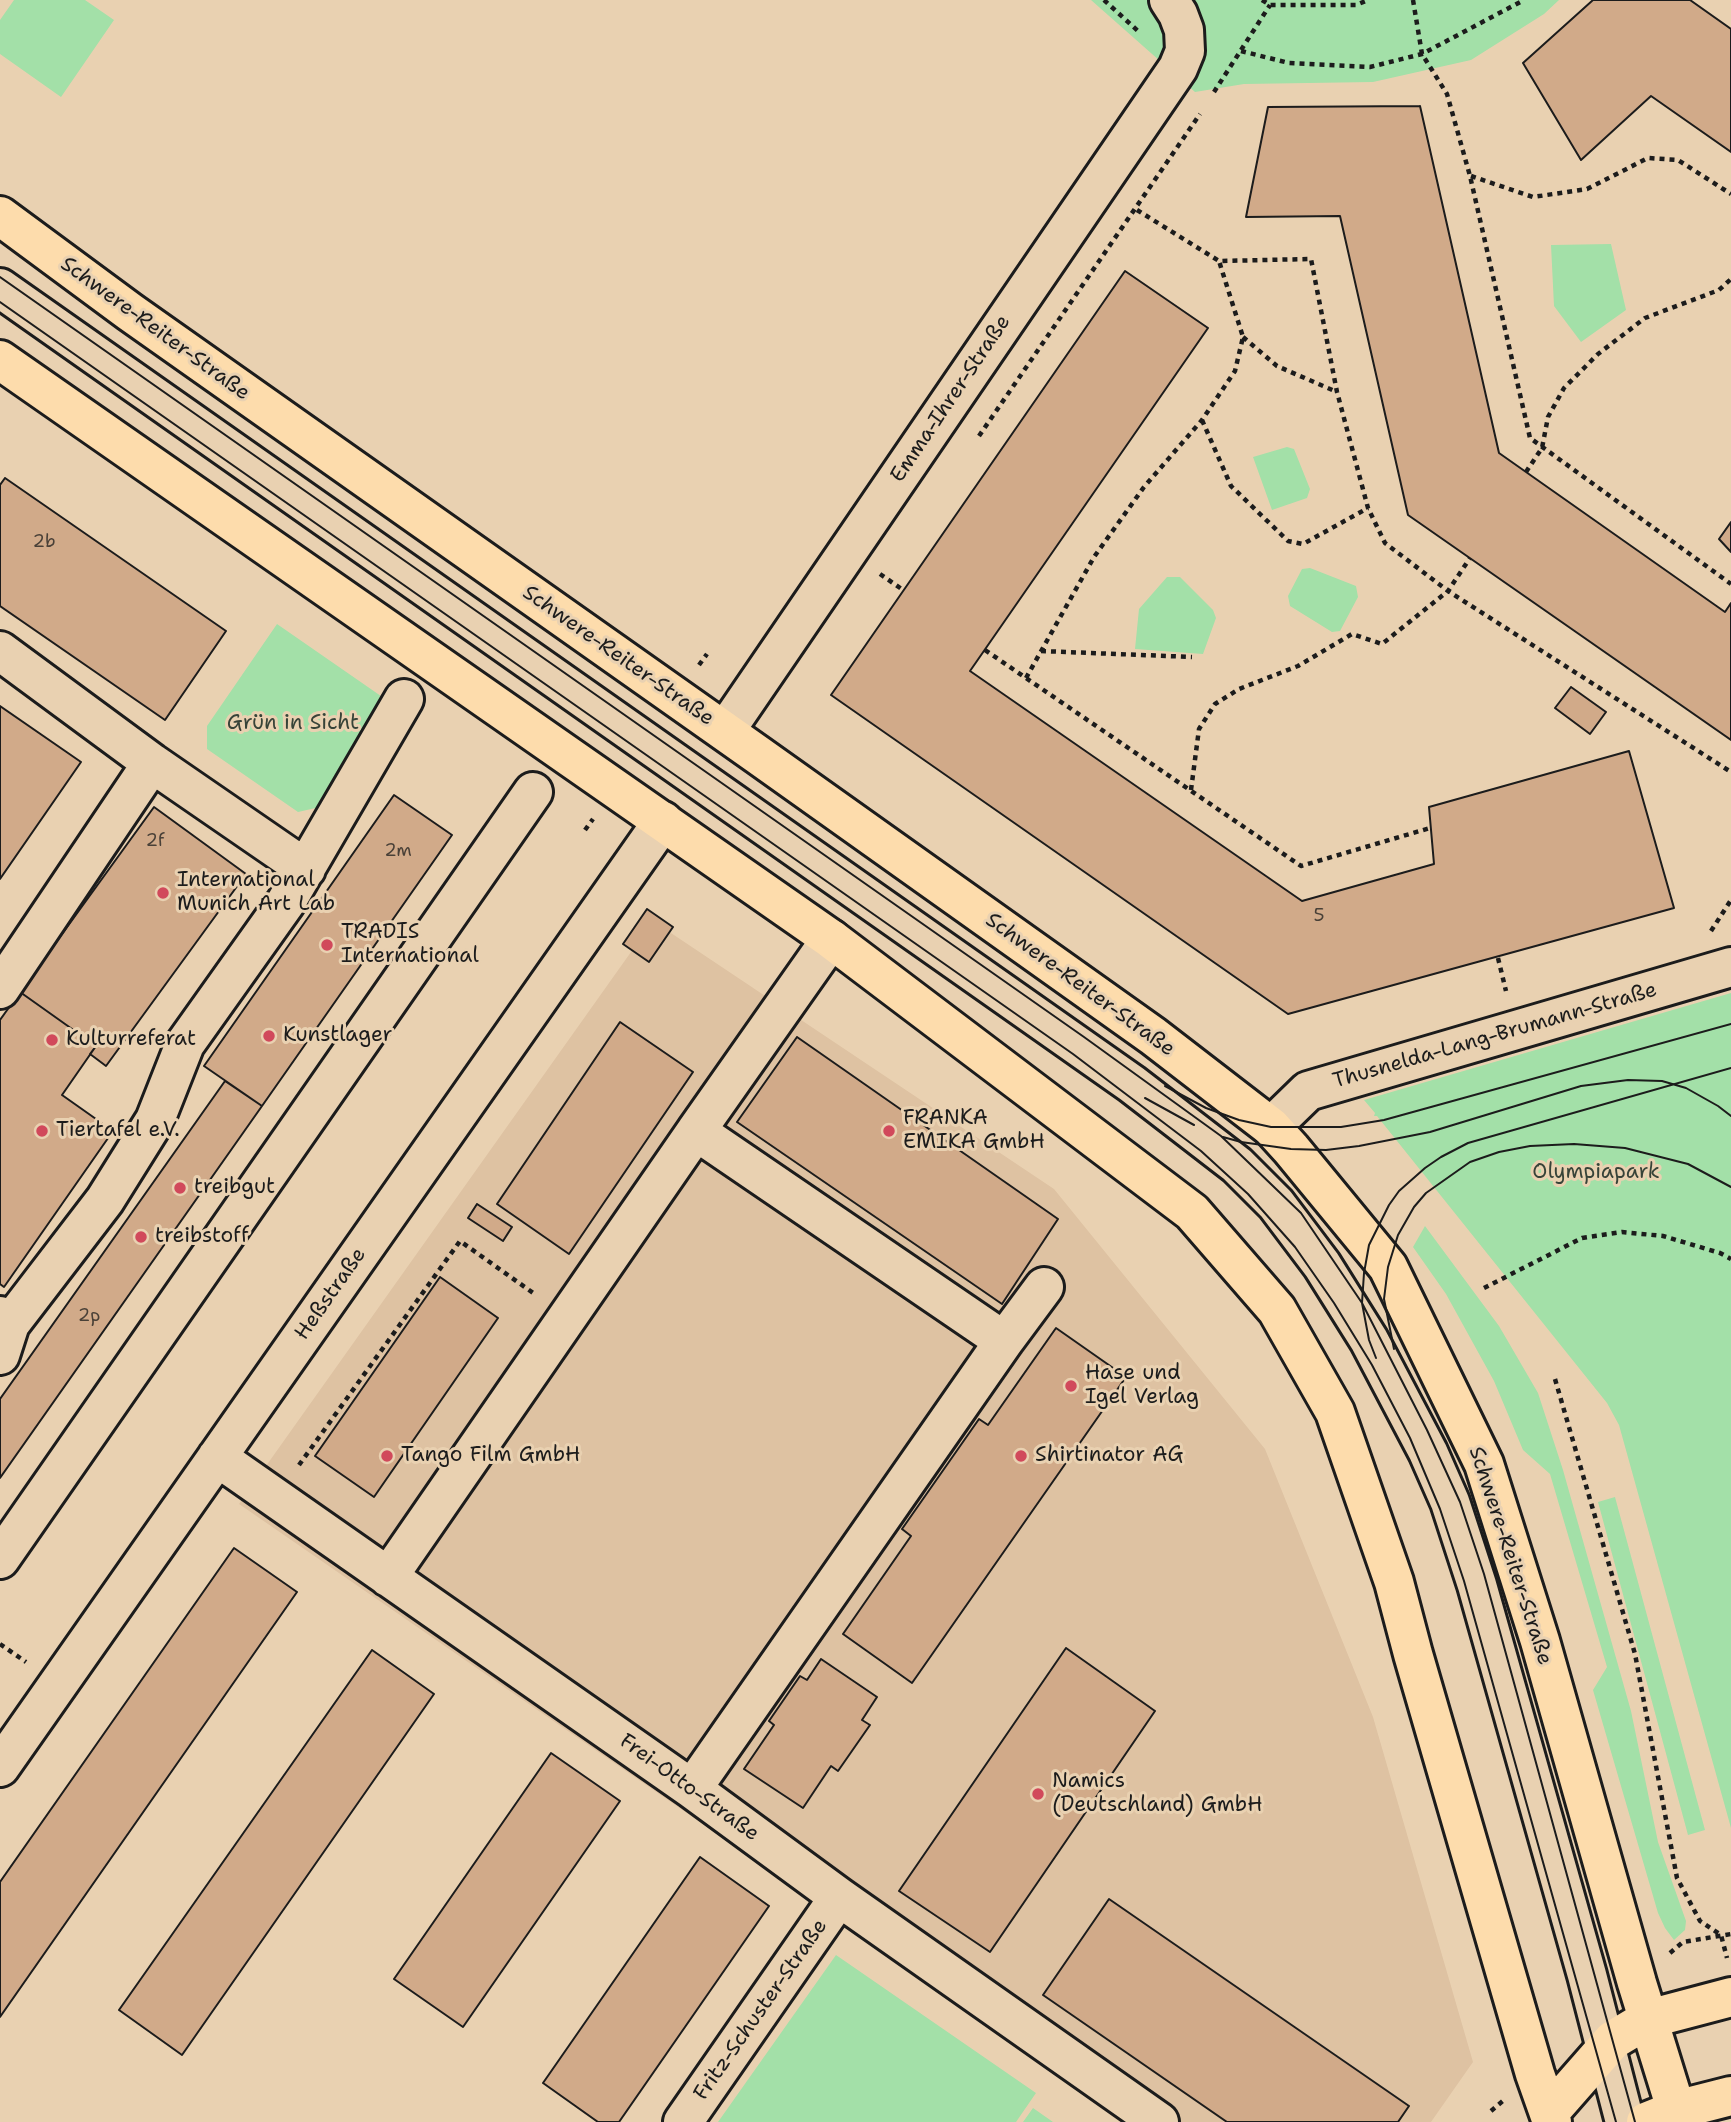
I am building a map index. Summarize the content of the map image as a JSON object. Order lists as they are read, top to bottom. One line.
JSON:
{"streets":{"main road":["Schwere-Reiter-Straße"],"street":["Emma-Ihrer-Straße","Thusnelda-Lang-Brumann-Straße","Heßstraße","Frei-Otto-Straße","Fritz-Schuster-Straße"]},"crossings":[["Schwere-Reiter-Straße","Emma-Ihrer-Straße"],["Schwere-Reiter-Straße","Thusnelda-Lang-Brumann-Straße"],["Heßstraße","Frei-Otto-Straße"],["Frei-Otto-Straße","Fritz-Schuster-Straße"]],"parks":["Grün in Sicht","Olympiapark"],"places":["International Munich Art Lab","TRADIS International","Kunstlager","Kulturreferat","Tiertafel e.V.","FRANKA EMIKA GmbH","treibgut","treibstoff","Hase und Igel Verlag","Tango Film GmbH","Shirtinator AG","Namics (Deutschland) GmbH"],"house_numbers":["2b","2f","2m","5","2p"]}
